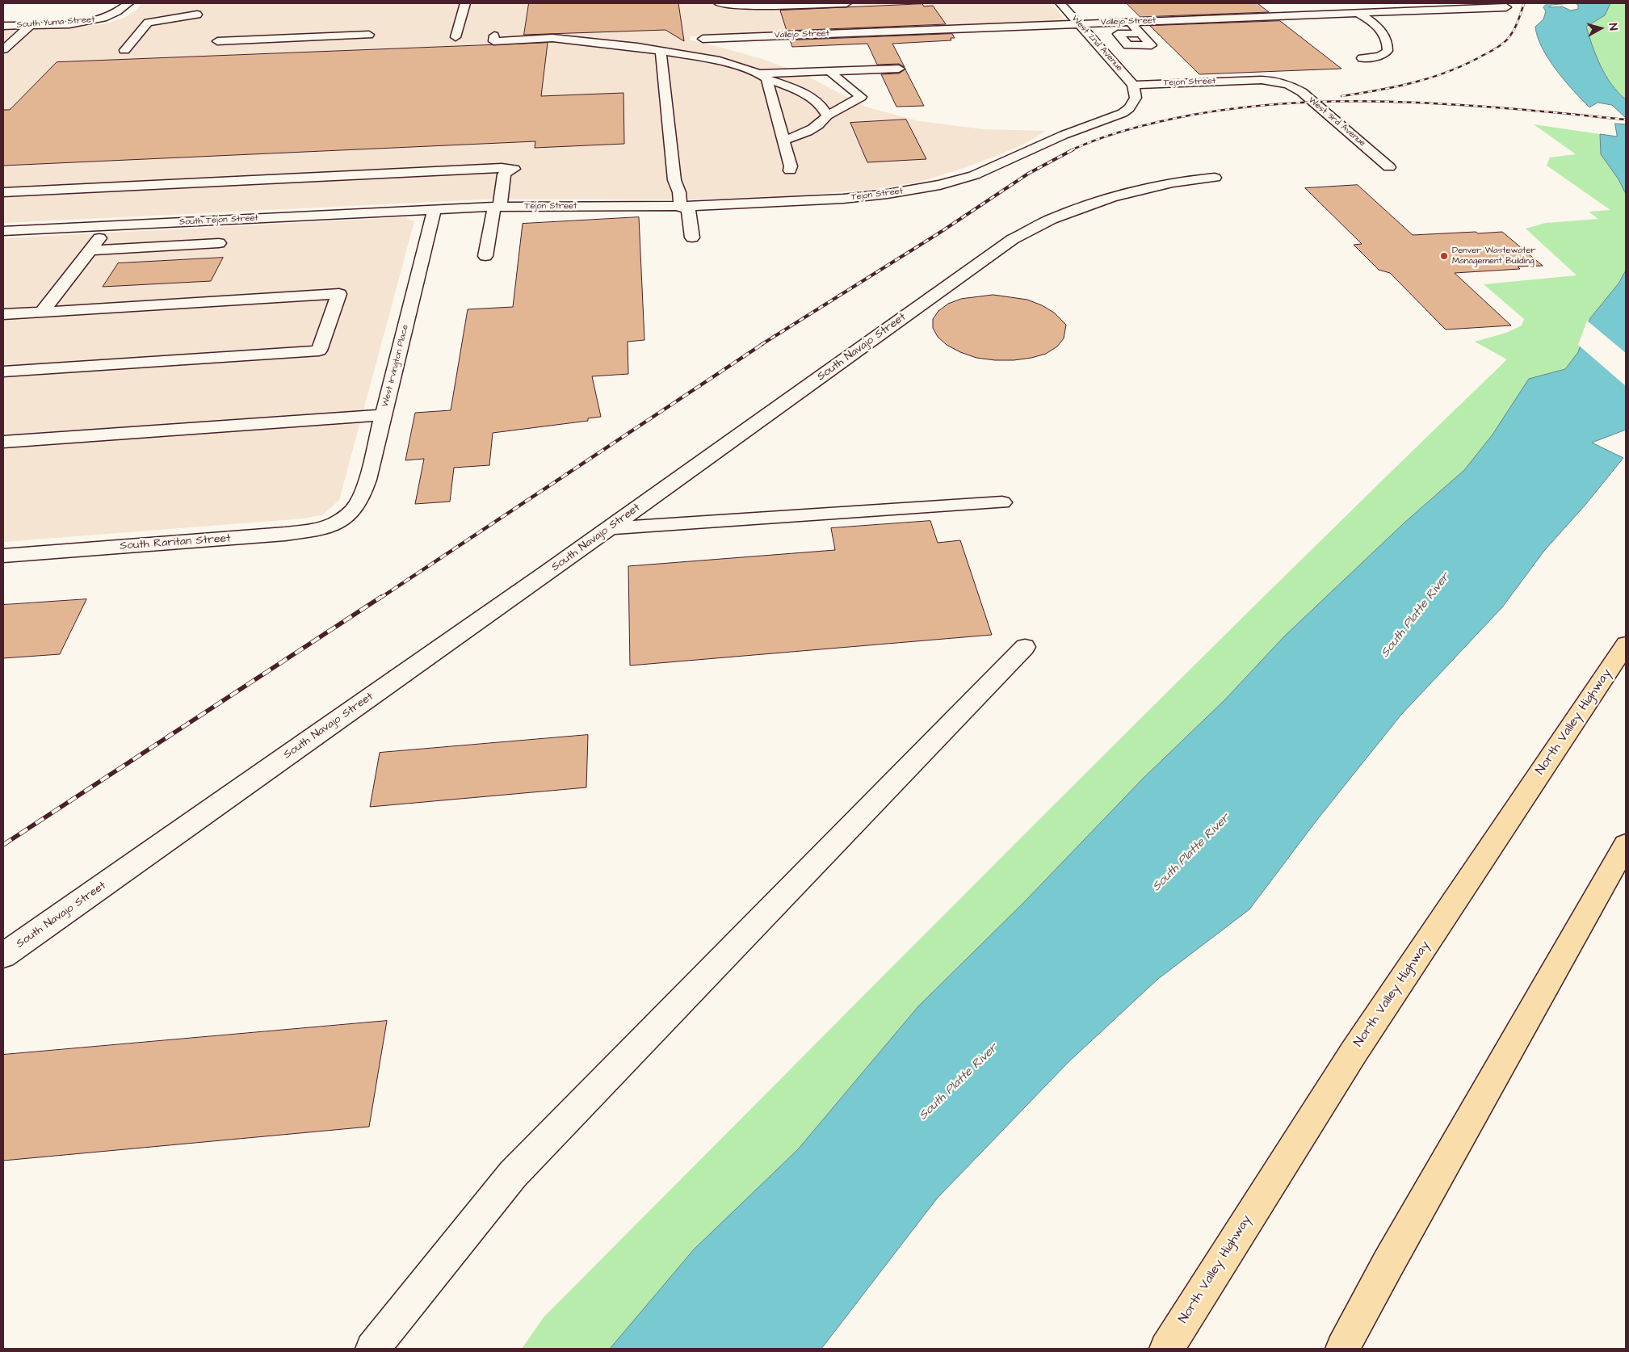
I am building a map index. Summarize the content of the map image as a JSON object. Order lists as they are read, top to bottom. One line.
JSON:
{"streets":{"highway":["North Valley Highway"],"street":["Vallejo Street","South Yuma Street","West 2nd Avenue","Tejon Street","West 3rd Avenue","South Tejon Street","South Navajo Street","West Irvington Place","South Raritan Street"]},"crossings":[["Vallejo Street","West 2nd Avenue"],["West 2nd Avenue","Tejon Street"],["Tejon Street","West 3rd Avenue"],["Tejon Street","South Tejon Street"],["Tejon Street","West Irvington Place"],["South Tejon Street","West Irvington Place"],["West Irvington Place","South Raritan Street"]],"water":["South Platte River"],"places":["Denver Wastewater Management Building"],"north":"right"}
